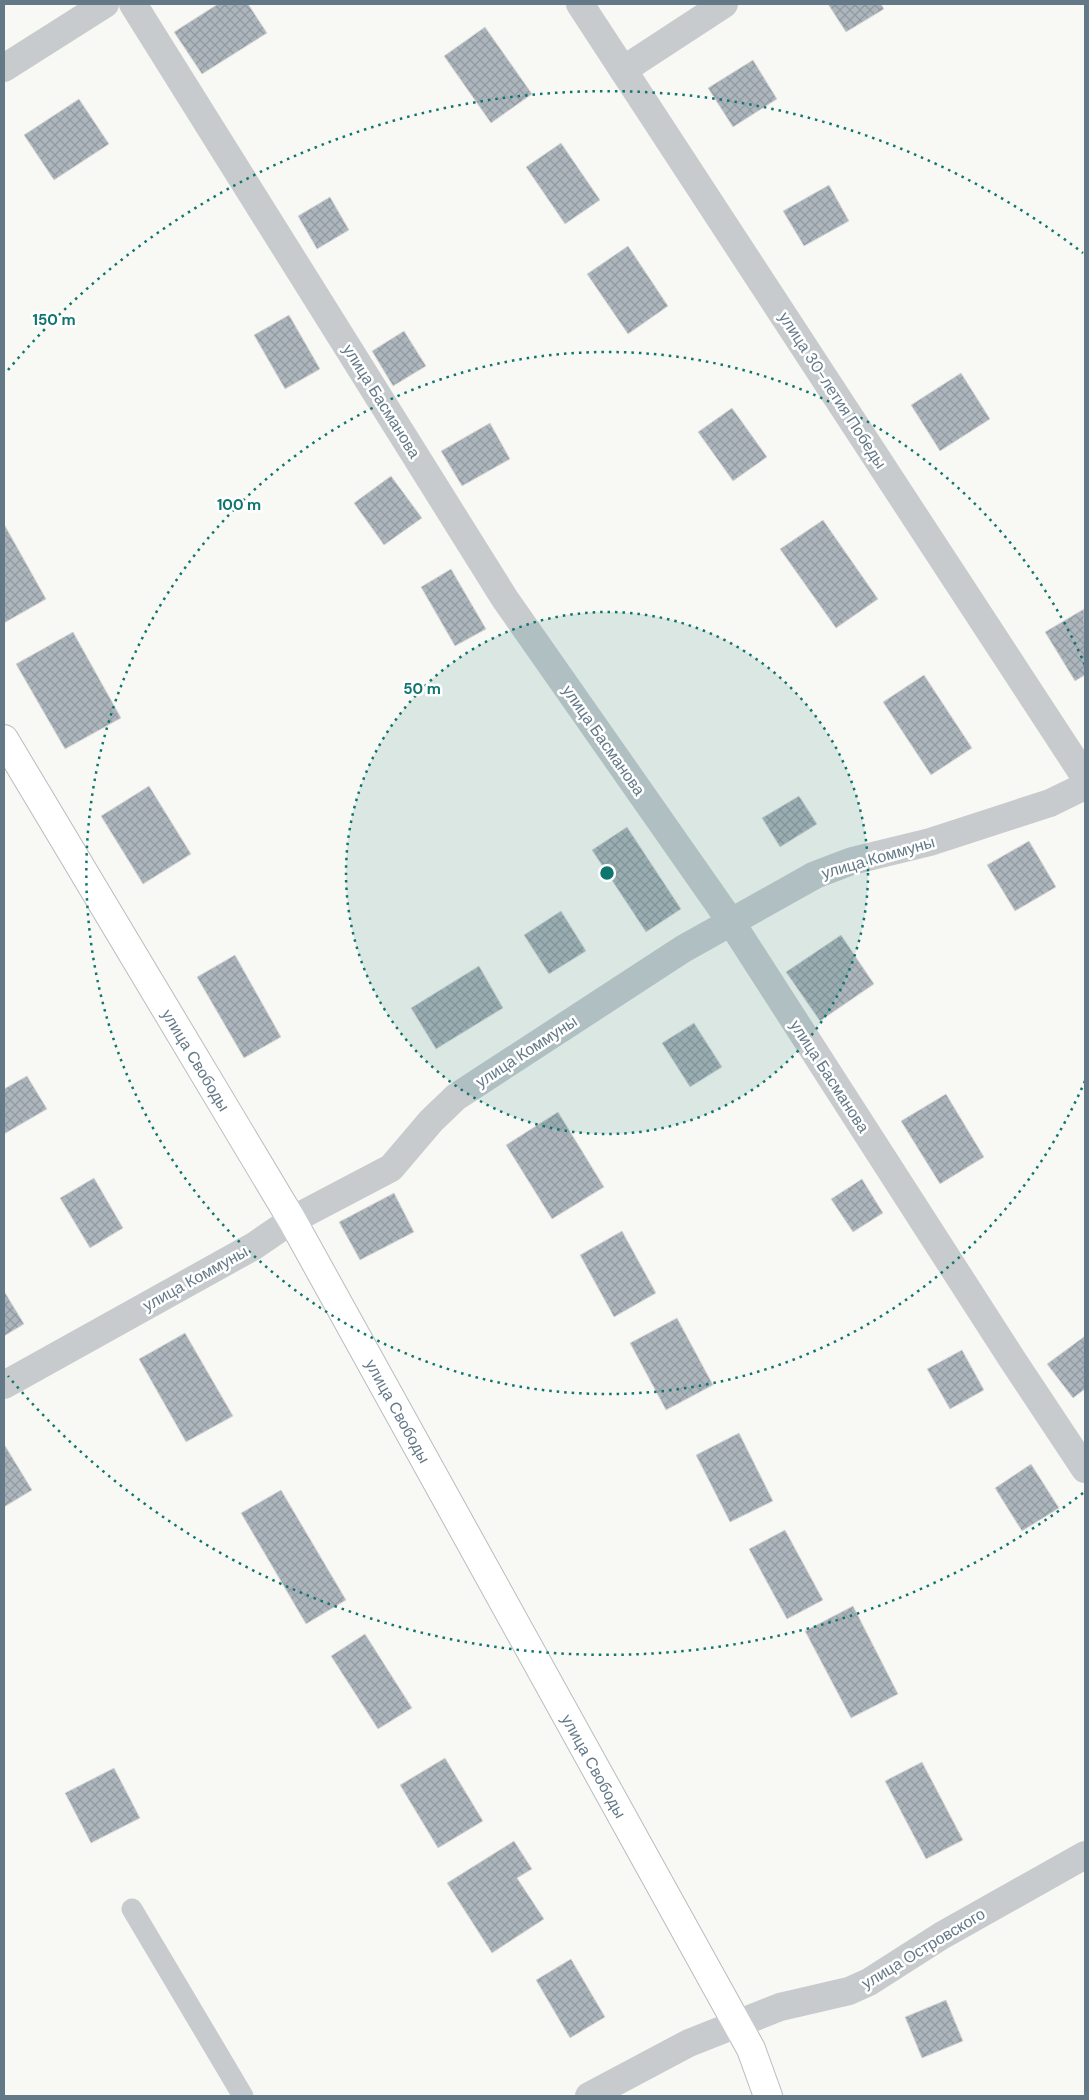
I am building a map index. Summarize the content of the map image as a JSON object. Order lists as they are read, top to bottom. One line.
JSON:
{"streets":{"street":["улица 30-летия Победы","улица Басманова","улица Коммуны","улица Свободы","улица Островского"]},"crossings":[["улица Басманова","улица Коммуны"],["улица Коммуны","улица Свободы"],["улица Свободы","улица Островского"]],"rings":["150 m","100 m","50 m"]}
